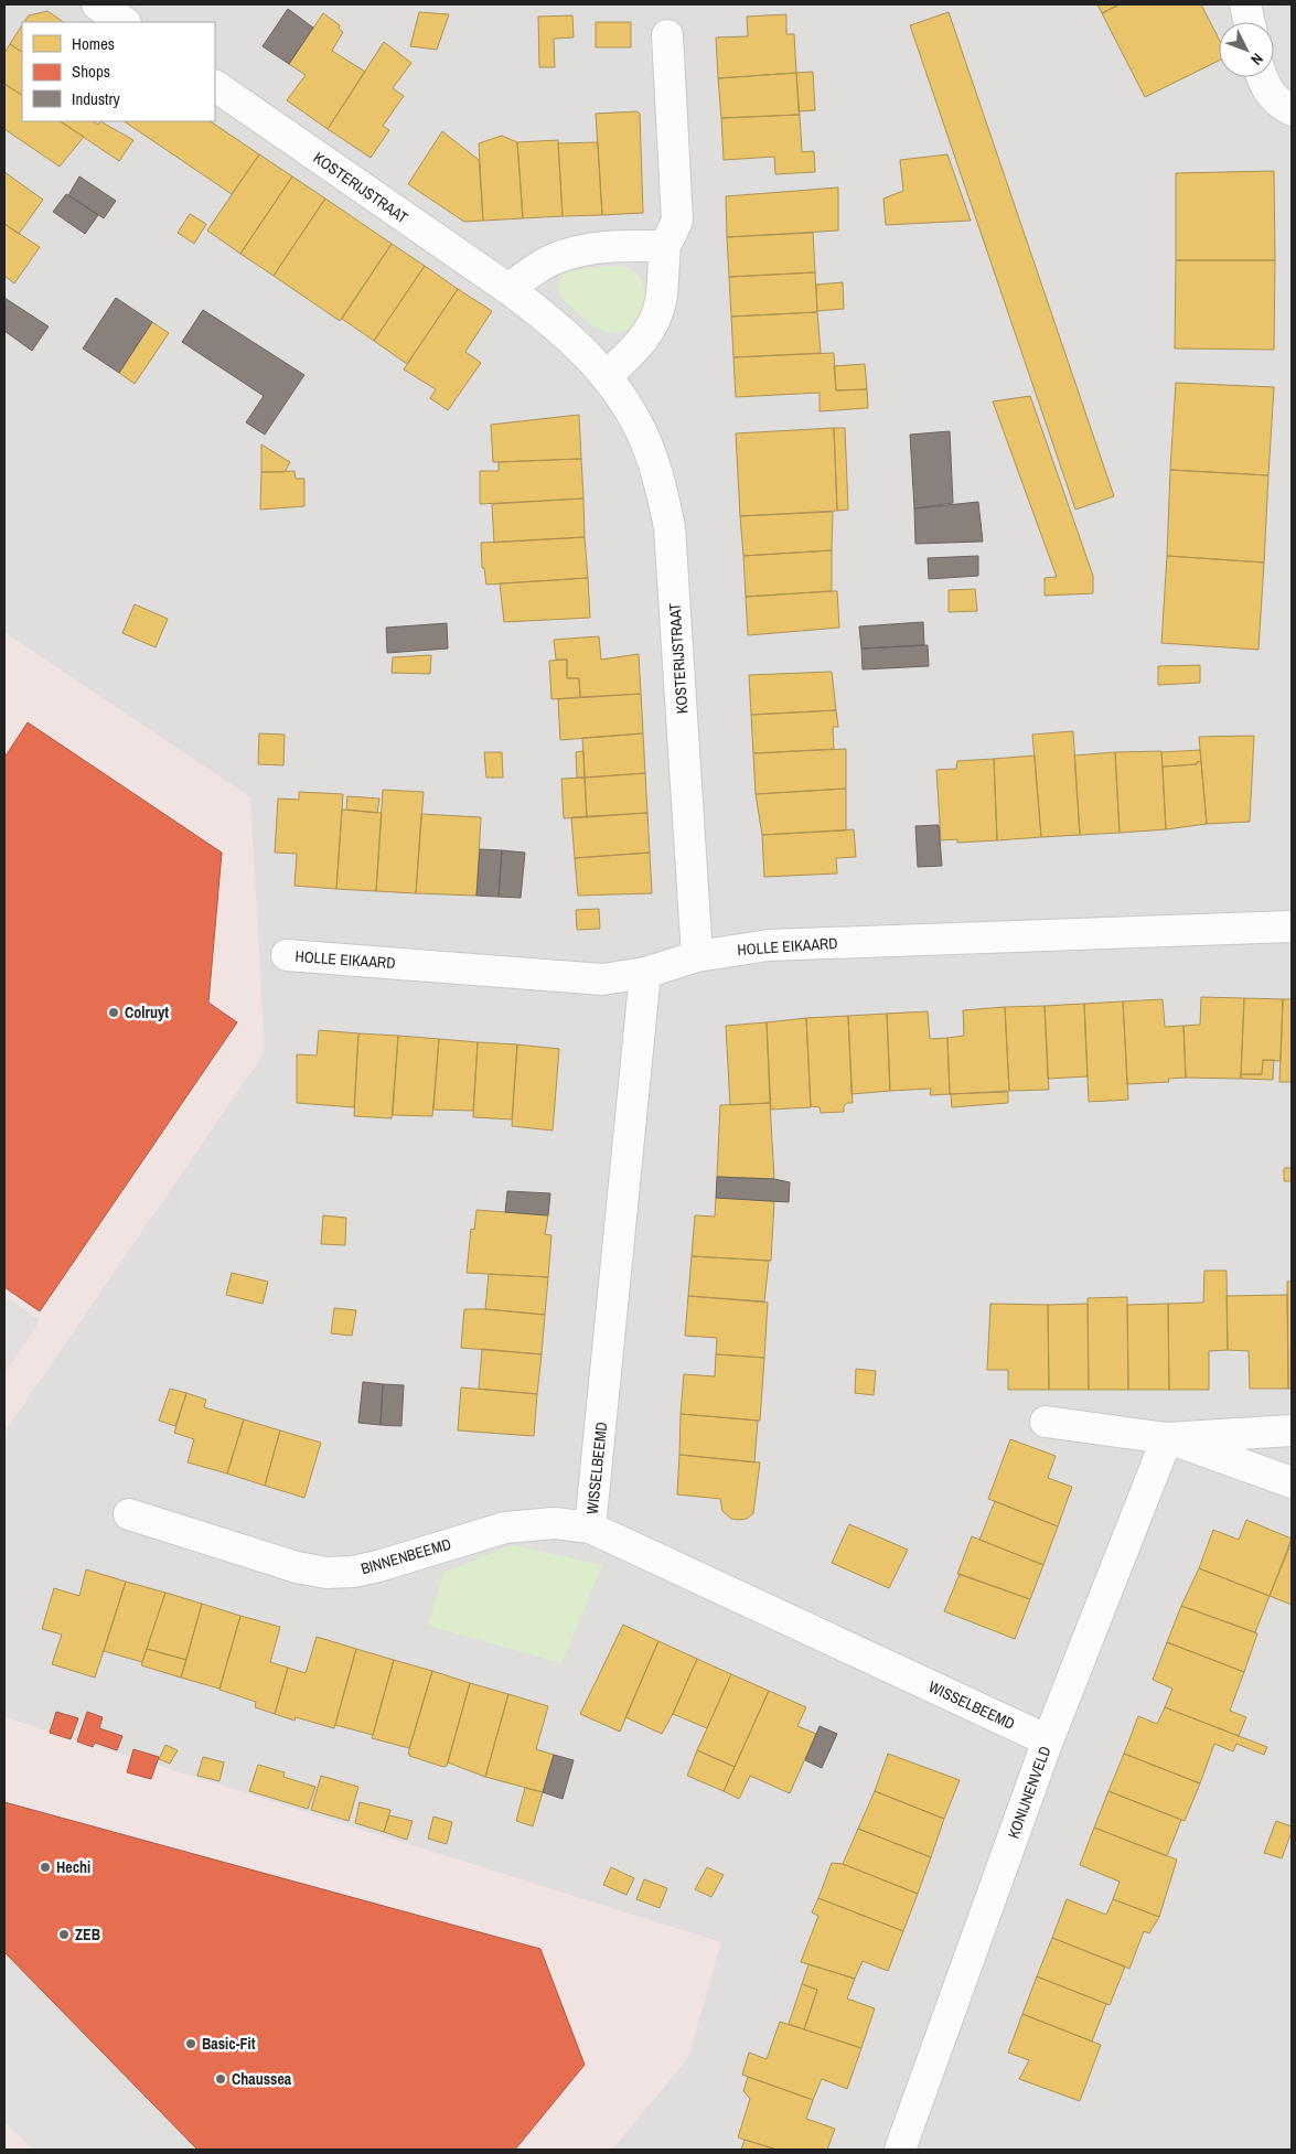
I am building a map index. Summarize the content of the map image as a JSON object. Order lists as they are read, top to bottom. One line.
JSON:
{"streets":{"street":["KOSTERIJSTRAAT","HOLLE EIKAARD","WISSELBEEMD","BINNENBEEMD","KONIJNENVELD"]},"crossings":[["KOSTERIJSTRAAT","HOLLE EIKAARD"],["HOLLE EIKAARD","WISSELBEEMD"],["WISSELBEEMD","BINNENBEEMD"],["WISSELBEEMD","KONIJNENVELD"]],"places":["Colruyt","Hechi","ZEB","Basic-Fit","Chaussea"],"legend":["Homes","Shops","Industry"],"north":"bottom right"}
